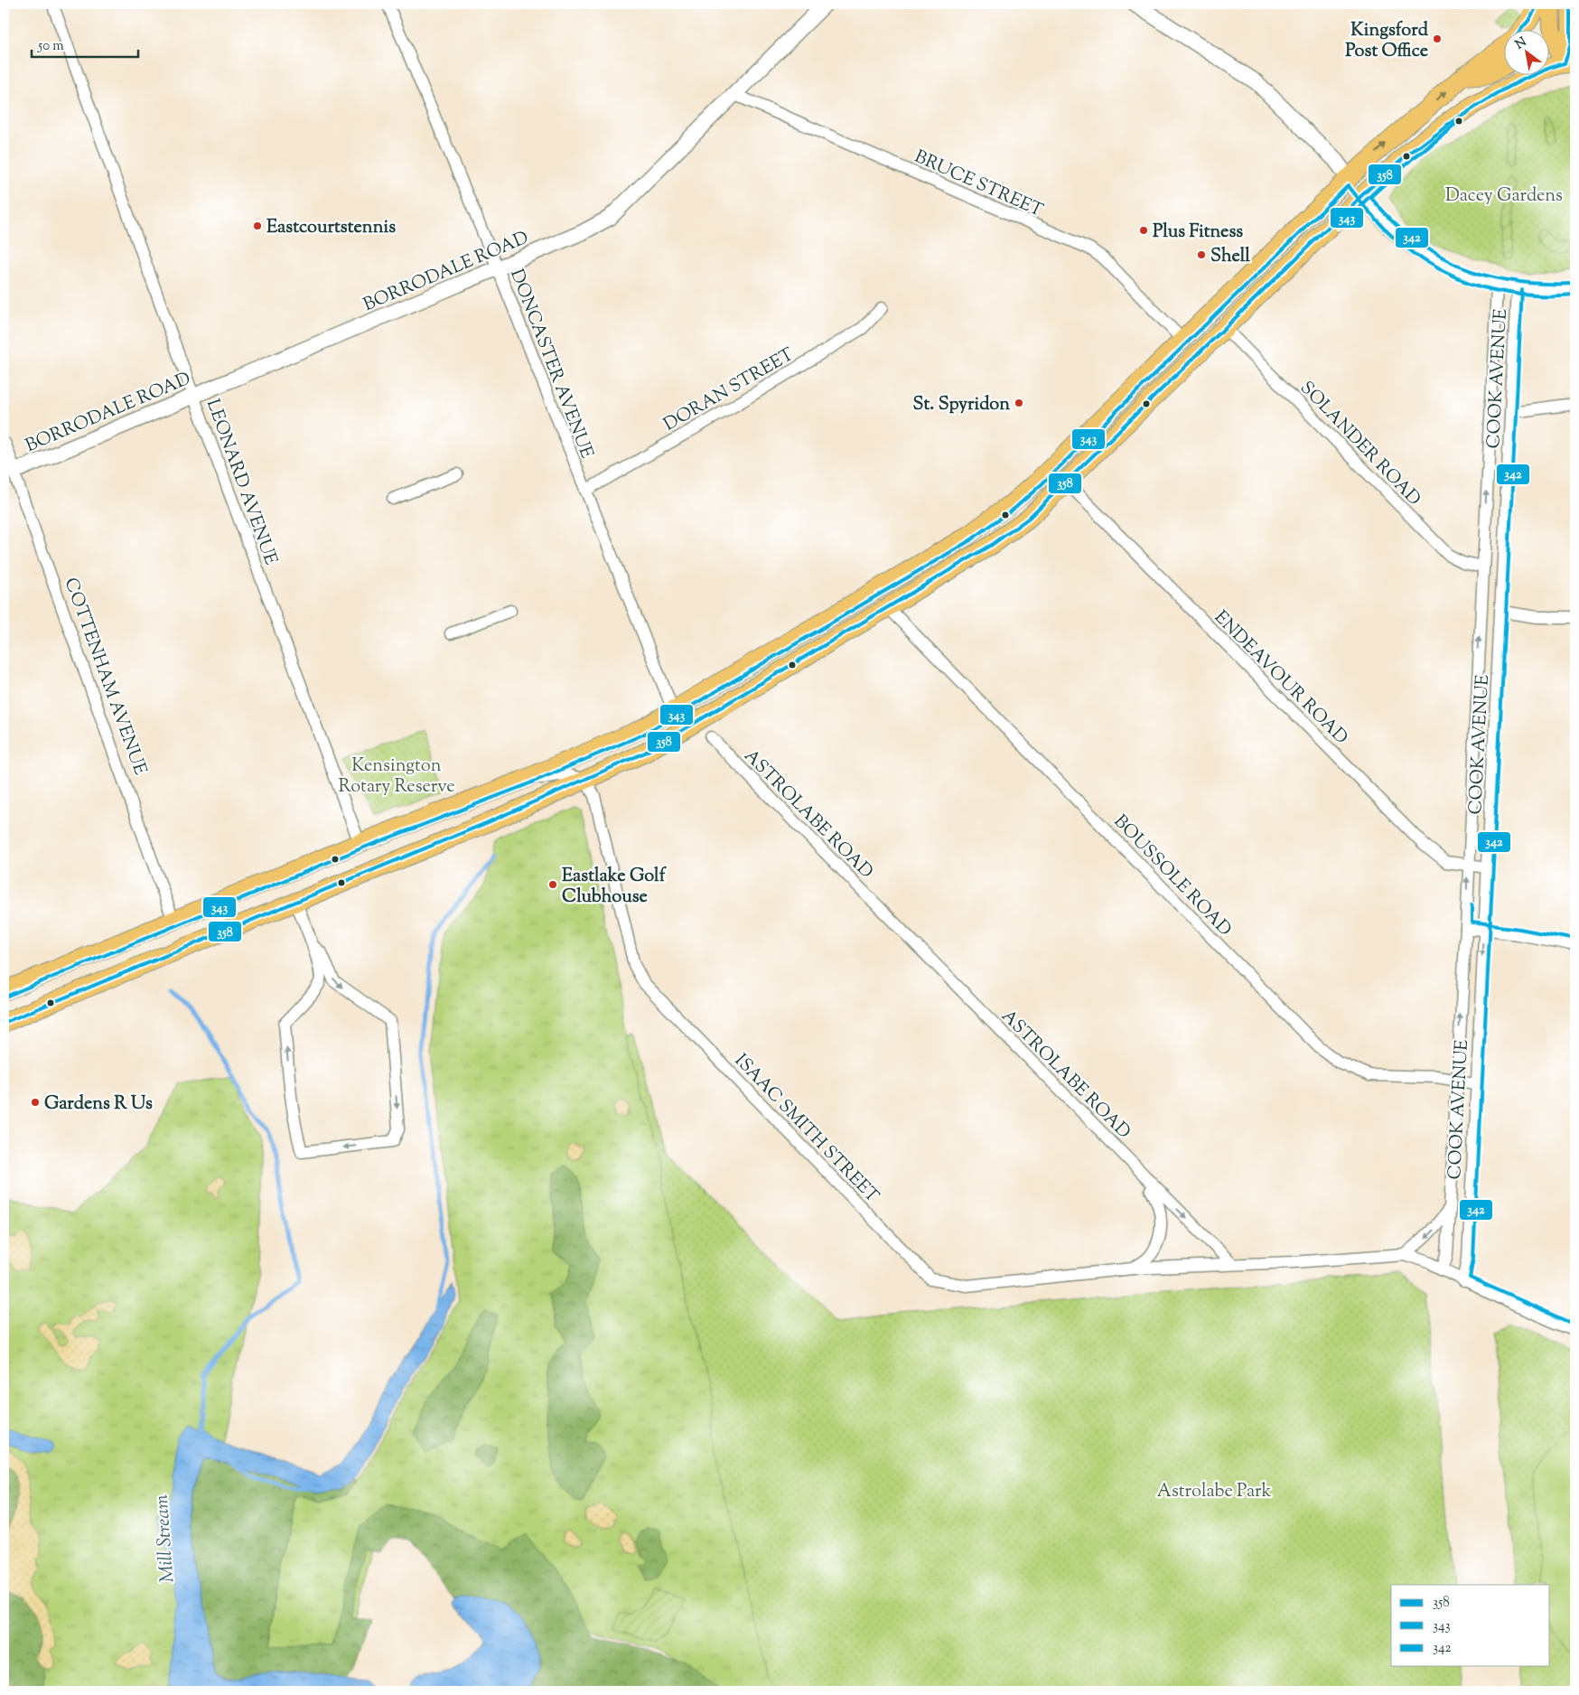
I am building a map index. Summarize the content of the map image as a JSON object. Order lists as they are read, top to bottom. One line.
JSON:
{"streets":{"street":["BRUCE STREET","BORRODALE ROAD","DONCASTER AVENUE","COOK AVENUE","DORAN STREET","SOLANDER ROAD","LEONARD AVENUE","COTTENHAM AVENUE","ENDEAVOUR ROAD","ASTROLABE ROAD","BOUSSOLE ROAD","ISAAC SMITH STREET"]},"crossings":[["BRUCE STREET","BORRODALE ROAD"],["BORRODALE ROAD","DONCASTER AVENUE"],["BORRODALE ROAD","LEONARD AVENUE"],["BORRODALE ROAD","COTTENHAM AVENUE"],["DONCASTER AVENUE","DORAN STREET"],["COOK AVENUE","SOLANDER ROAD"],["COOK AVENUE","ENDEAVOUR ROAD"],["COOK AVENUE","BOUSSOLE ROAD"],["ASTROLABE ROAD","ISAAC SMITH STREET"]],"water":["Mill Stream"],"parks":["Dacey Gardens","Kensington Rotary Reserve","Astrolabe Park"],"places":["Kingsford Post Office","Eastcourtstennis","Plus Fitness","Shell","St. Spyridon","Eastlake Golf Clubhouse","Gardens R Us"],"lines":["transit line 358","transit line 343","transit line 342"],"legend":["358","343","342"],"scale_bar":"50 m","north":"top left"}
